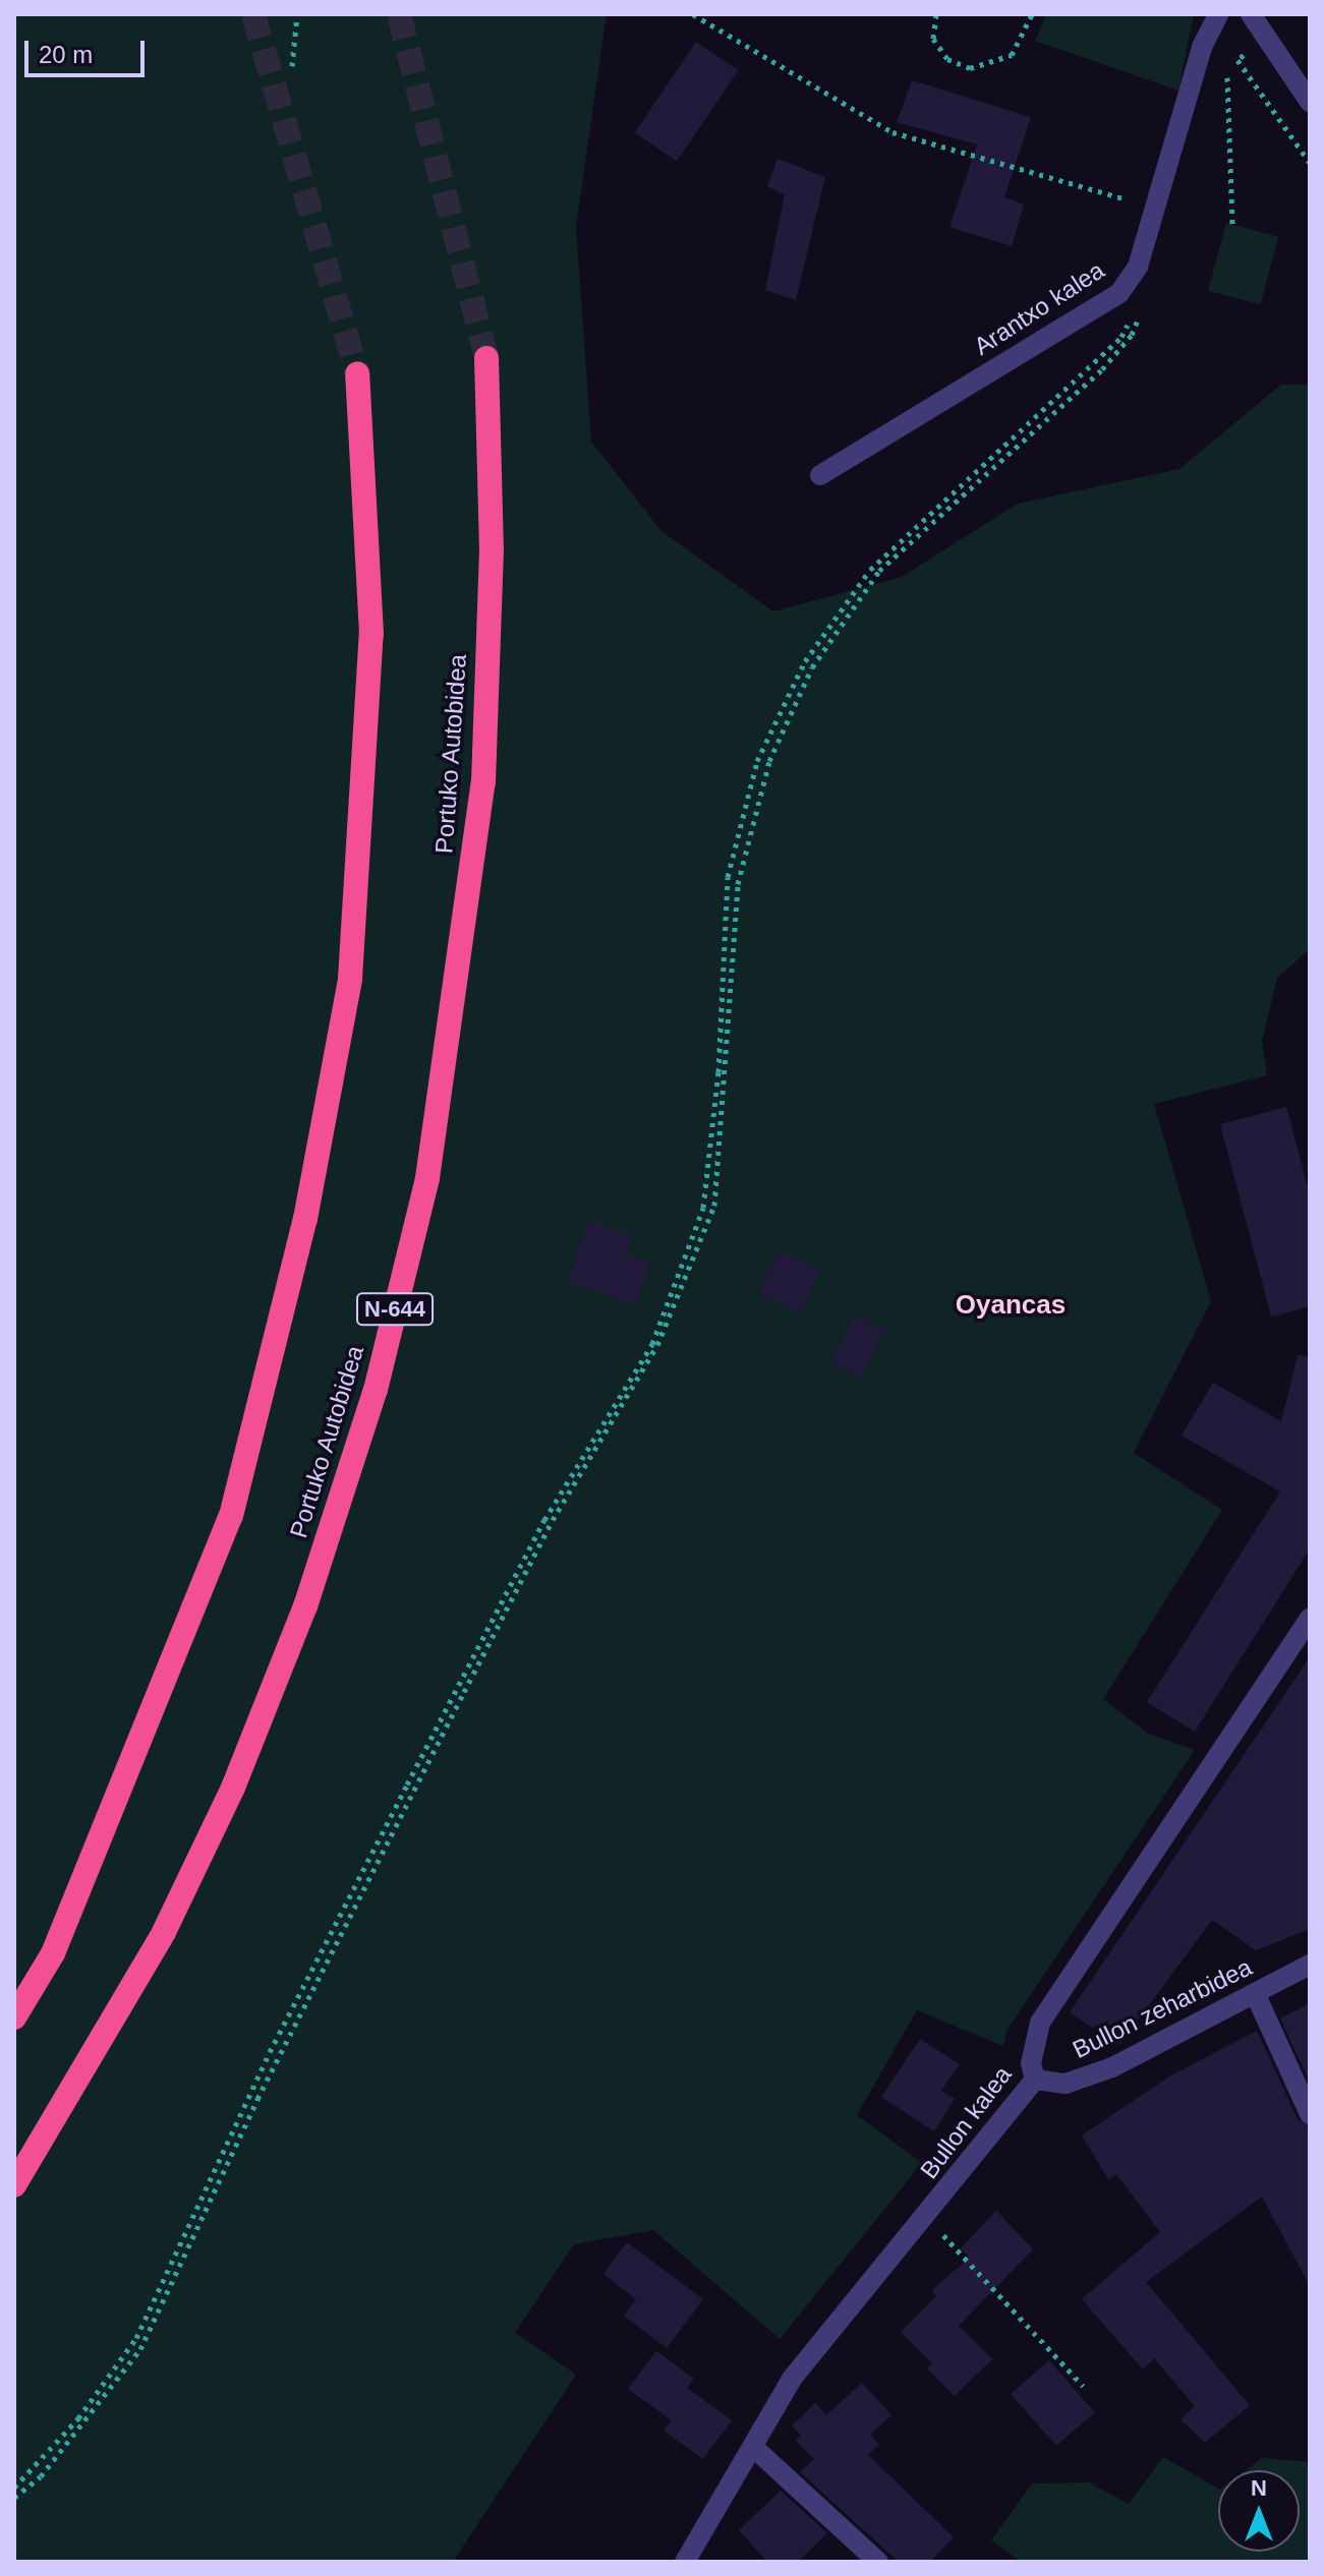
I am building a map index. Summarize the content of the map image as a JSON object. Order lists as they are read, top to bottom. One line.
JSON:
{"streets":{"highway":["Portuko Autobidea","N-644"],"street":["Arantxo kalea","Bullon zeharbidea","Bullon kalea"]},"crossings":[["Bullon zeharbidea","Bullon kalea"]],"districts":["Oyancas"],"scale_bar":"20 m","north":"top"}
